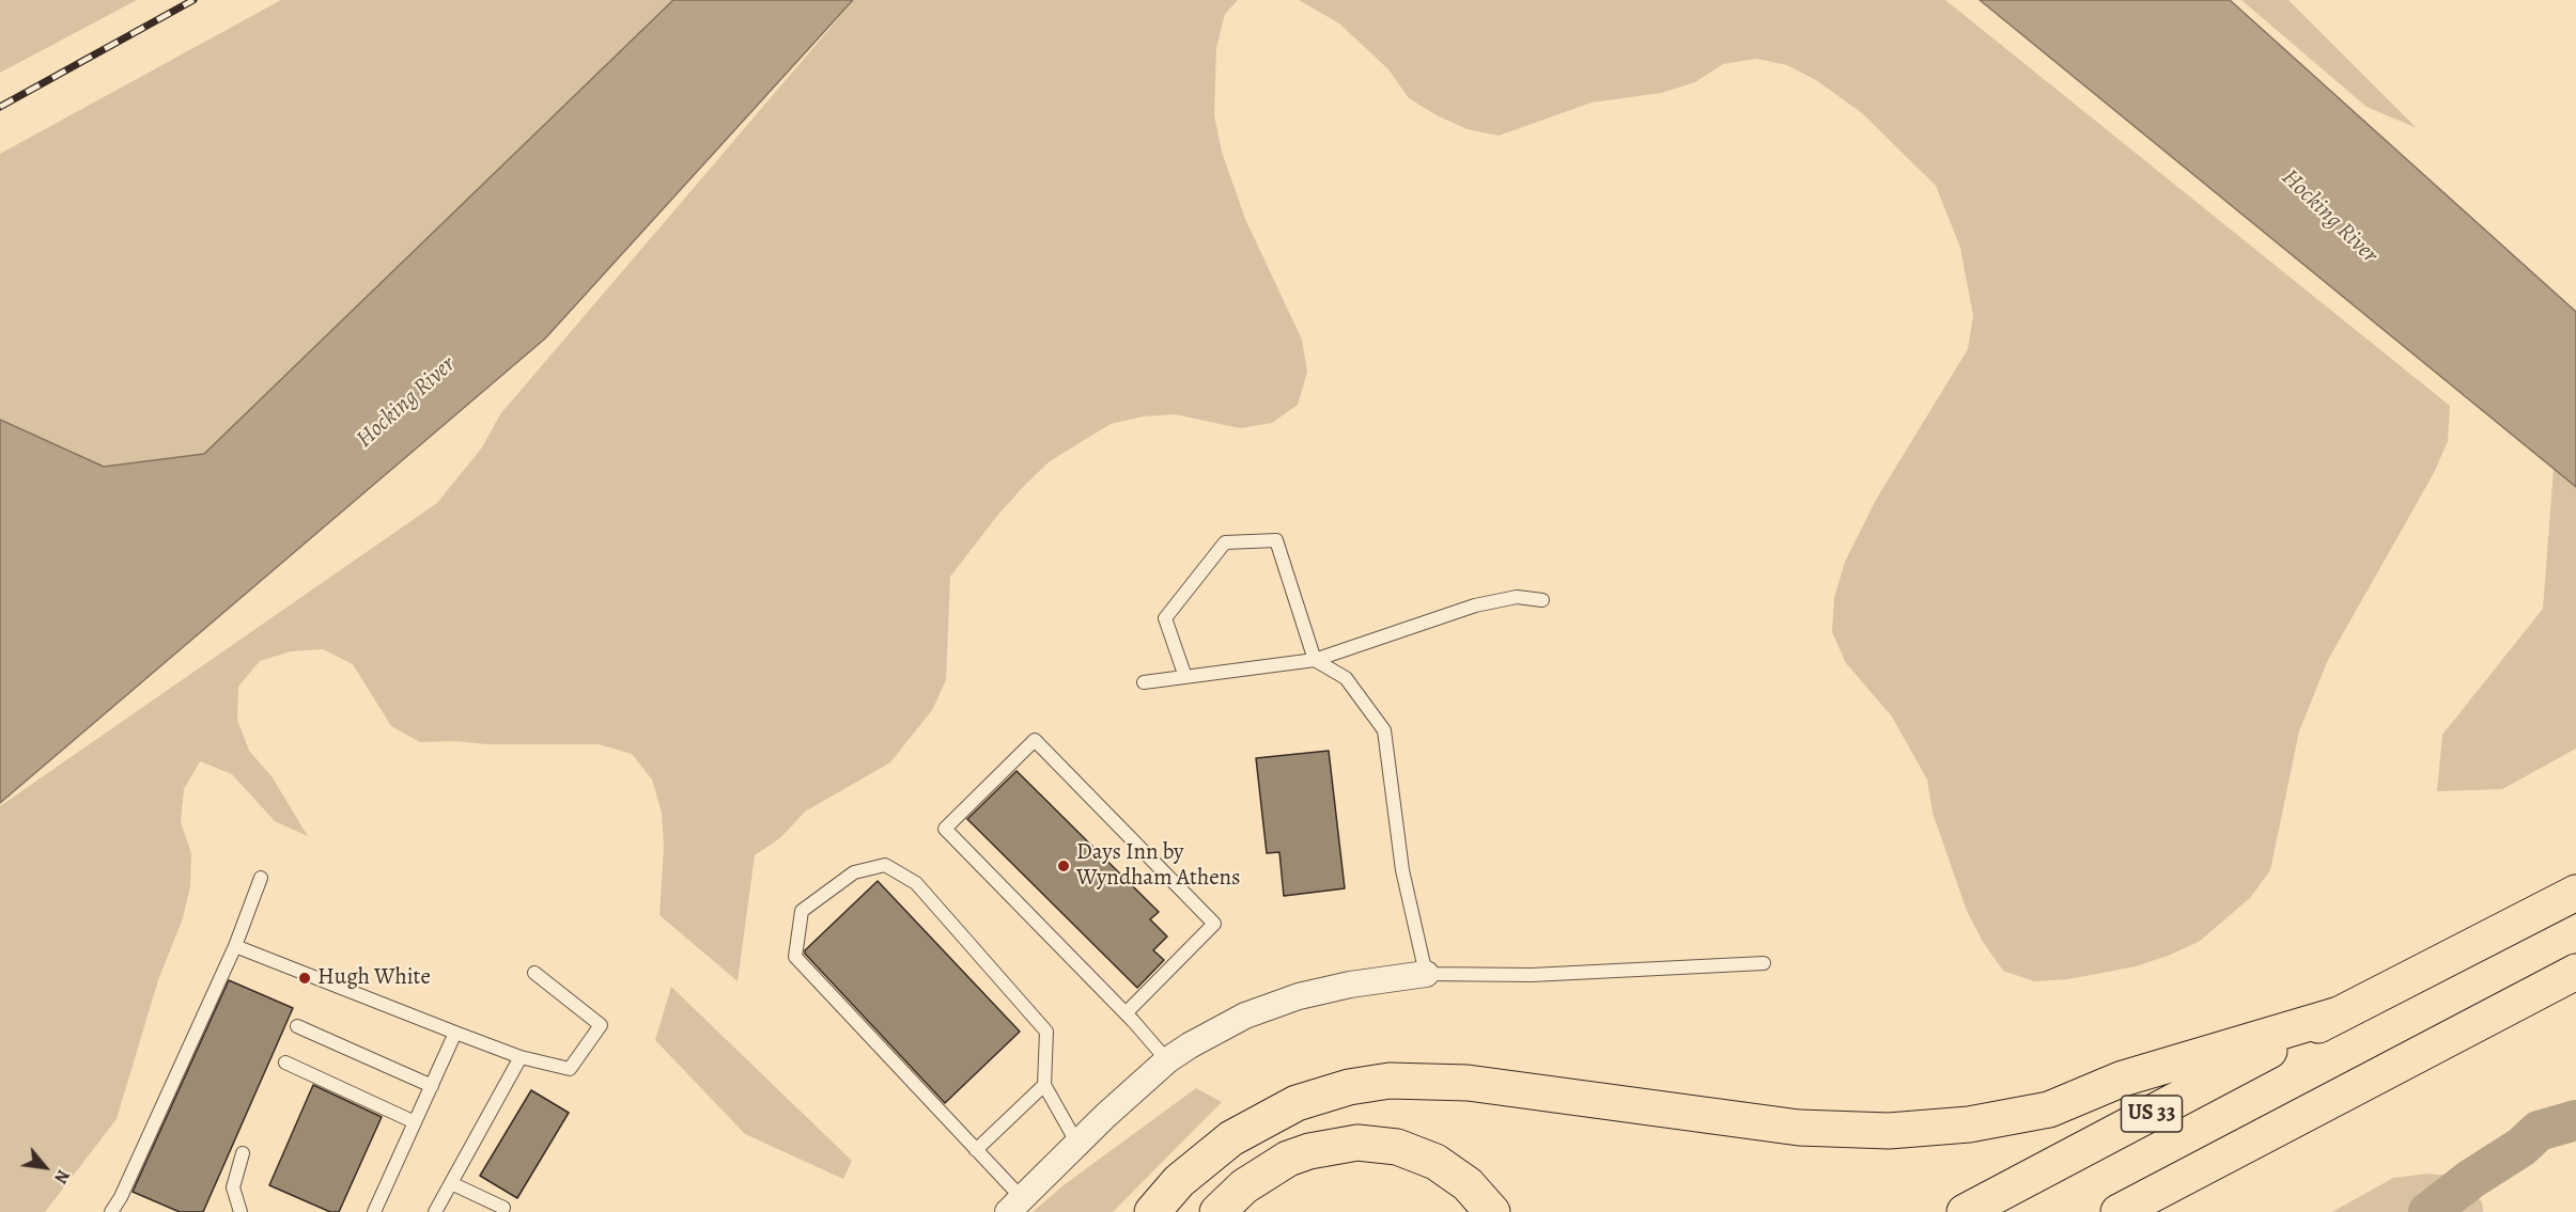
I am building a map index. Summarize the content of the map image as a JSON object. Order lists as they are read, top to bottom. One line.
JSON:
{"streets":{"highway":["US 33"]},"water":["Hocking River"],"places":["Days Inn by Wyndham Athens","Hugh White"],"north":"bottom right"}
